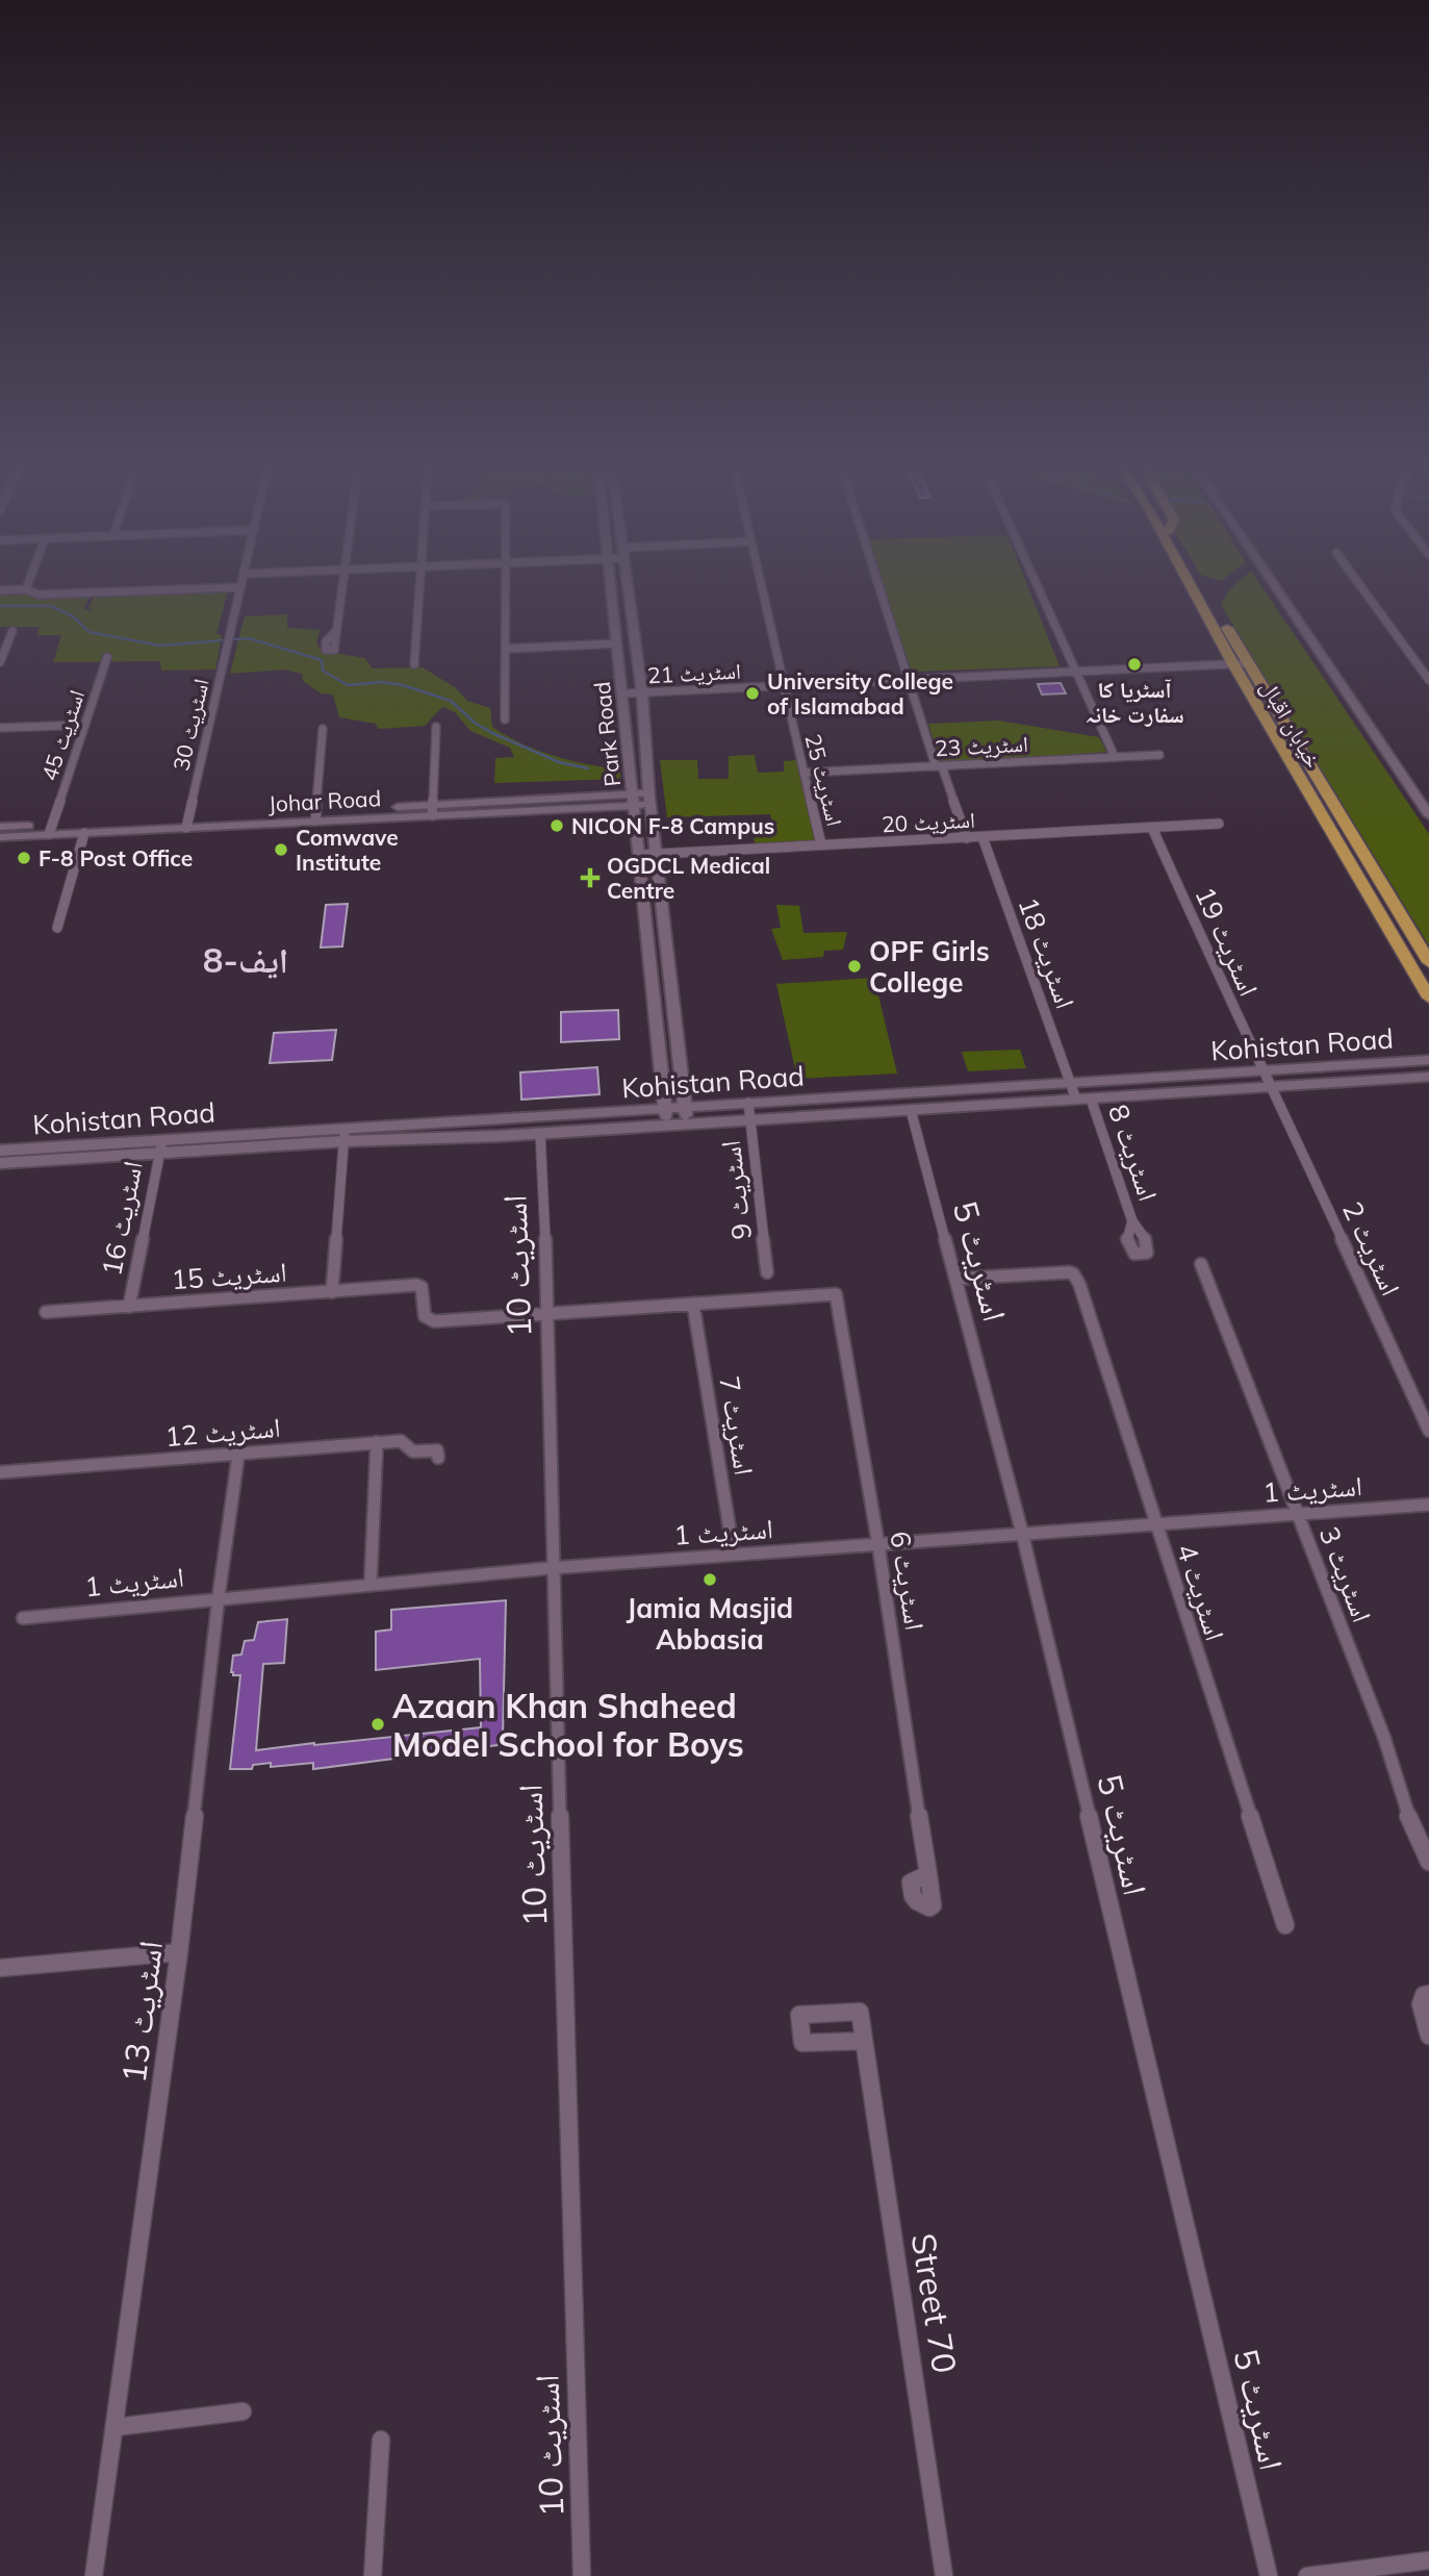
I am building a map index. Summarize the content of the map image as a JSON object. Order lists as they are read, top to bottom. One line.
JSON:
{"streets":{"main road":["خیابان اقبال"],"street":["اسٹریٹ 21","اسٹریٹ 30","Park Road","اسٹریٹ 45","اسٹریٹ 23","اسٹریٹ 25","Johar Road","اسٹریٹ 20","اسٹریٹ 19","اسٹریٹ 18","Kohistan Road","اسٹریٹ 8","اسٹریٹ 9","اسٹریٹ 16","اسٹریٹ 2","اسٹریٹ 5","اسٹریٹ 10","اسٹریٹ 15","اسٹریٹ 7","اسٹریٹ 12","اسٹریٹ 1","اسٹریٹ 3","اسٹریٹ 6","اسٹریٹ 4","اسٹریٹ 13","Street 70"]},"crossings":[["اسٹریٹ 21","خیابان اقبال"],["اسٹریٹ 21","Park Road"],["اسٹریٹ 21","اسٹریٹ 25"],["اسٹریٹ 30","Johar Road"],["Park Road","Johar Road"],["Park Road","اسٹریٹ 20"],["Park Road","Kohistan Road"],["اسٹریٹ 45","Johar Road"],["اسٹریٹ 23","اسٹریٹ 25"],["اسٹریٹ 25","اسٹریٹ 20"],["اسٹریٹ 20","اسٹریٹ 19"],["اسٹریٹ 20","اسٹریٹ 18"],["اسٹریٹ 19","Kohistan Road"],["اسٹریٹ 19","اسٹریٹ 2"],["اسٹریٹ 18","Kohistan Road"],["اسٹریٹ 18","اسٹریٹ 8"],["Kohistan Road","اسٹریٹ 8"],["Kohistan Road","اسٹریٹ 9"],["Kohistan Road","اسٹریٹ 16"],["Kohistan Road","اسٹریٹ 2"],["Kohistan Road","اسٹریٹ 5"],["Kohistan Road","اسٹریٹ 10"],["اسٹریٹ 16","اسٹریٹ 15"],["اسٹریٹ 5","اسٹریٹ 1"],["اسٹریٹ 5","اسٹریٹ 4"],["اسٹریٹ 10","اسٹریٹ 15"],["اسٹریٹ 10","اسٹریٹ 1"],["اسٹریٹ 7","اسٹریٹ 1"],["اسٹریٹ 7","اسٹریٹ 6"],["اسٹریٹ 12","اسٹریٹ 13"],["اسٹریٹ 1","اسٹریٹ 3"],["اسٹریٹ 1","اسٹریٹ 6"],["اسٹریٹ 1","اسٹریٹ 4"],["اسٹریٹ 1","اسٹریٹ 13"]],"districts":["ایف-8"],"places":{"other":["آسٹریا کا سفارت خانہ","University College of Islamabad","NICON F-8 Campus","Comwave Institute","F-8 Post Office","OPF Girls College","Jamia Masjid Abbasia","Azaan Khan Shaheed Model School for Boys"],"health":["OGDCL Medical Centre"]}}
